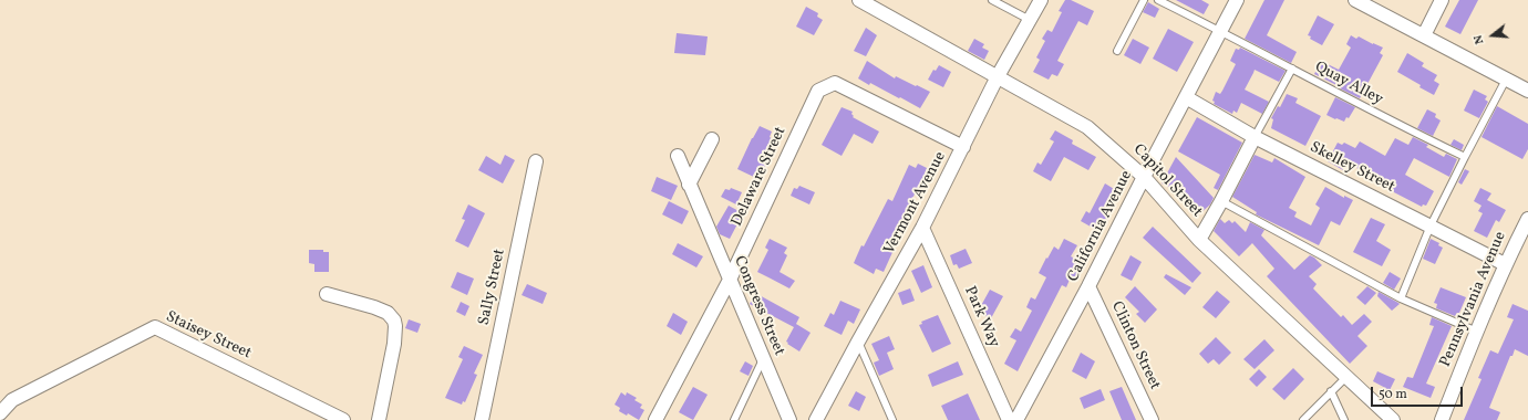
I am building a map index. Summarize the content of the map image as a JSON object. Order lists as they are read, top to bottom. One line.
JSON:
{"streets":{"street":["Skelley Street","Delaware Street","Capitol Street","Vermont Avenue","California Avenue","Sally Street","Pennsylvania Avenue","Congress Street","Park Way","Staisey Street","Clinton Street"],"lane":["Quay Alley"]},"crossings":[["Quay Alley","California Avenue"],["Skelley Street","California Avenue"],["Skelley Street","Pennsylvania Avenue"],["Delaware Street","Vermont Avenue"],["Delaware Street","Congress Street"],["Capitol Street","Vermont Avenue"],["Capitol Street","California Avenue"],["Vermont Avenue","Park Way"],["California Avenue","Clinton Street"]],"scale_bar":"50 m","north":"left"}
